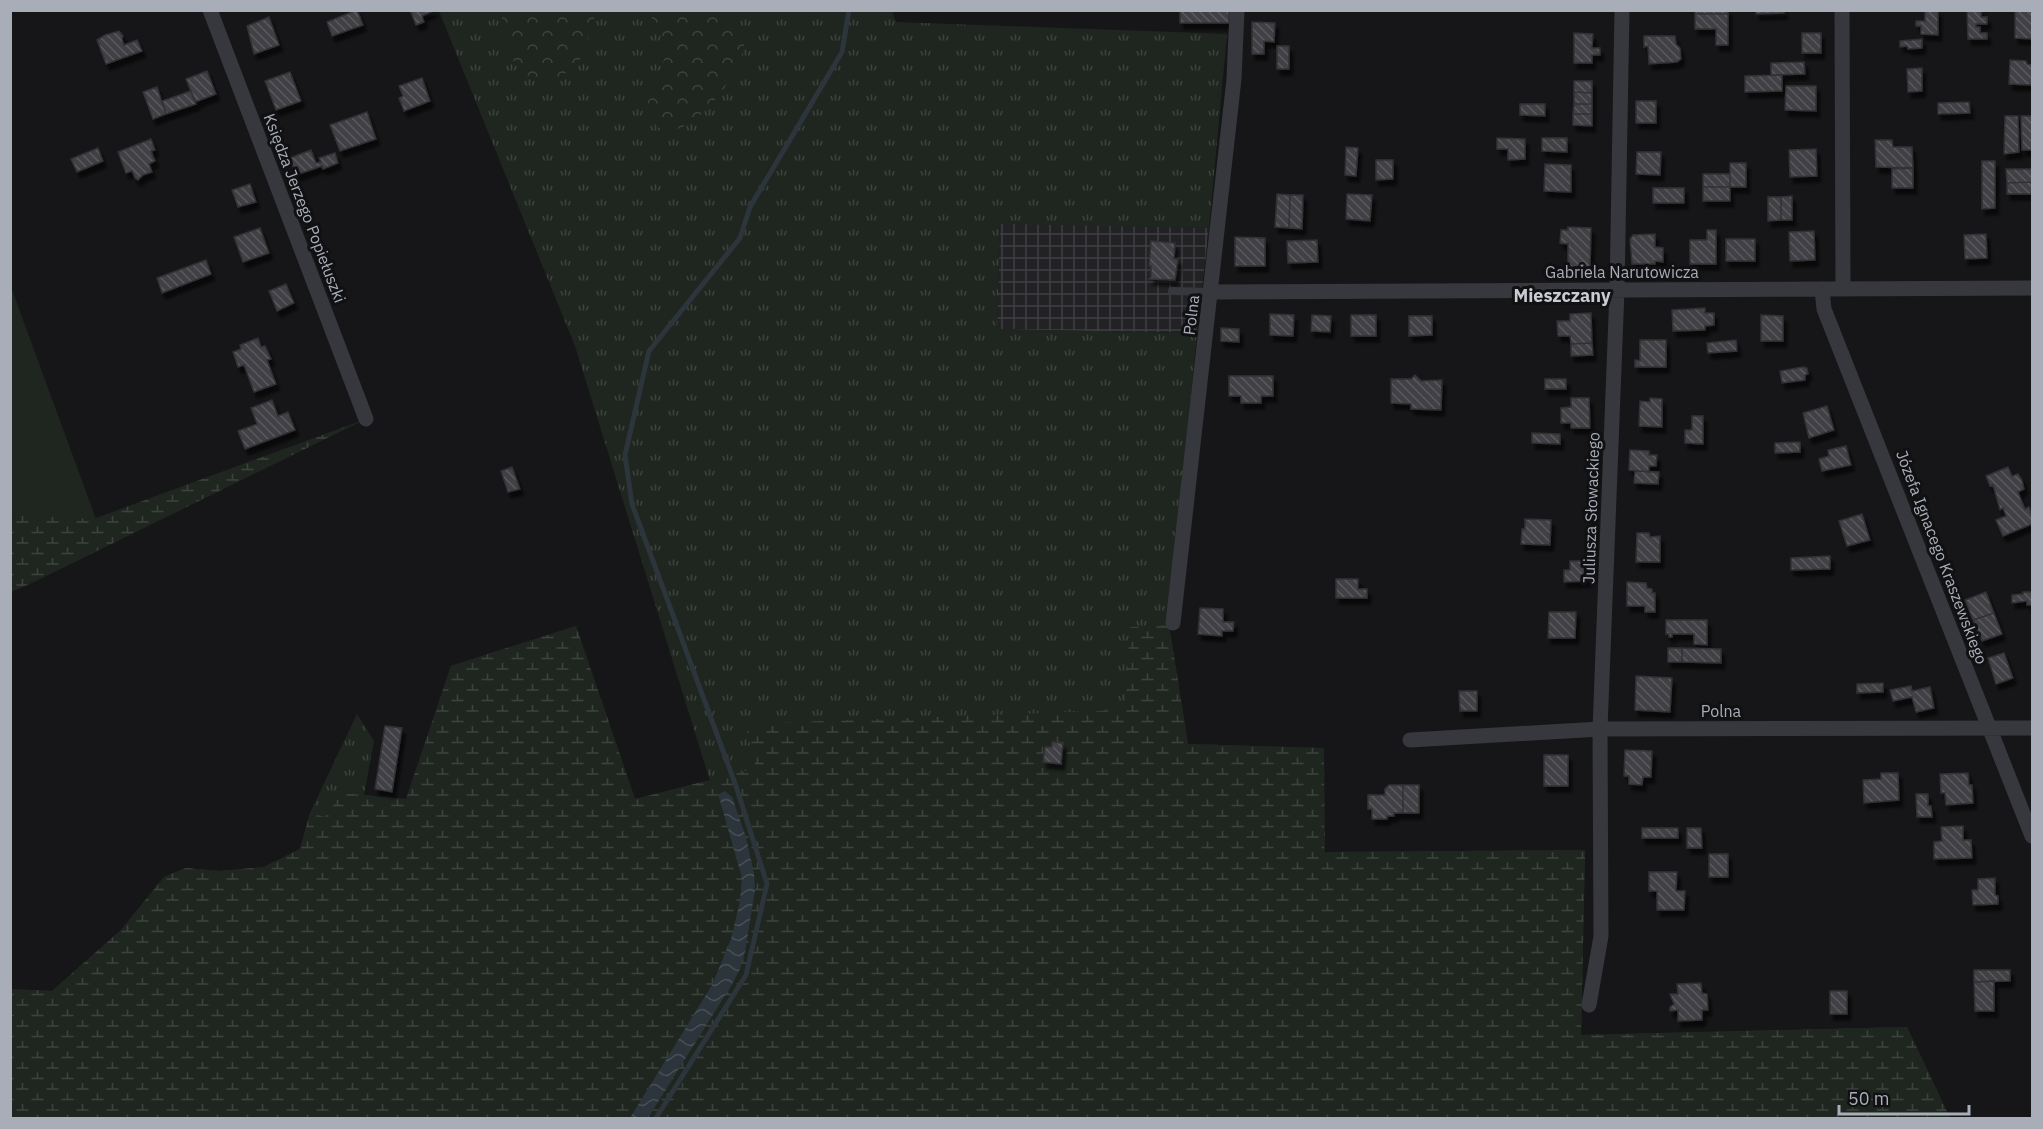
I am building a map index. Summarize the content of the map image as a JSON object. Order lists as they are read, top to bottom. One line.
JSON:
{"streets":{"street":["Księdza Jerzego Popiełuszki","Gabriela Narutowicza","Polna","Juliusza Słowackiego","Józefa Ignacego Kraszewskiego"]},"crossings":[["Gabriela Narutowicza","Polna"],["Gabriela Narutowicza","Juliusza Słowackiego"],["Gabriela Narutowicza","Józefa Ignacego Kraszewskiego"],["Polna","Juliusza Słowackiego"],["Polna","Józefa Ignacego Kraszewskiego"]],"districts":["Mieszczany"],"scale_bar":"50 m"}
